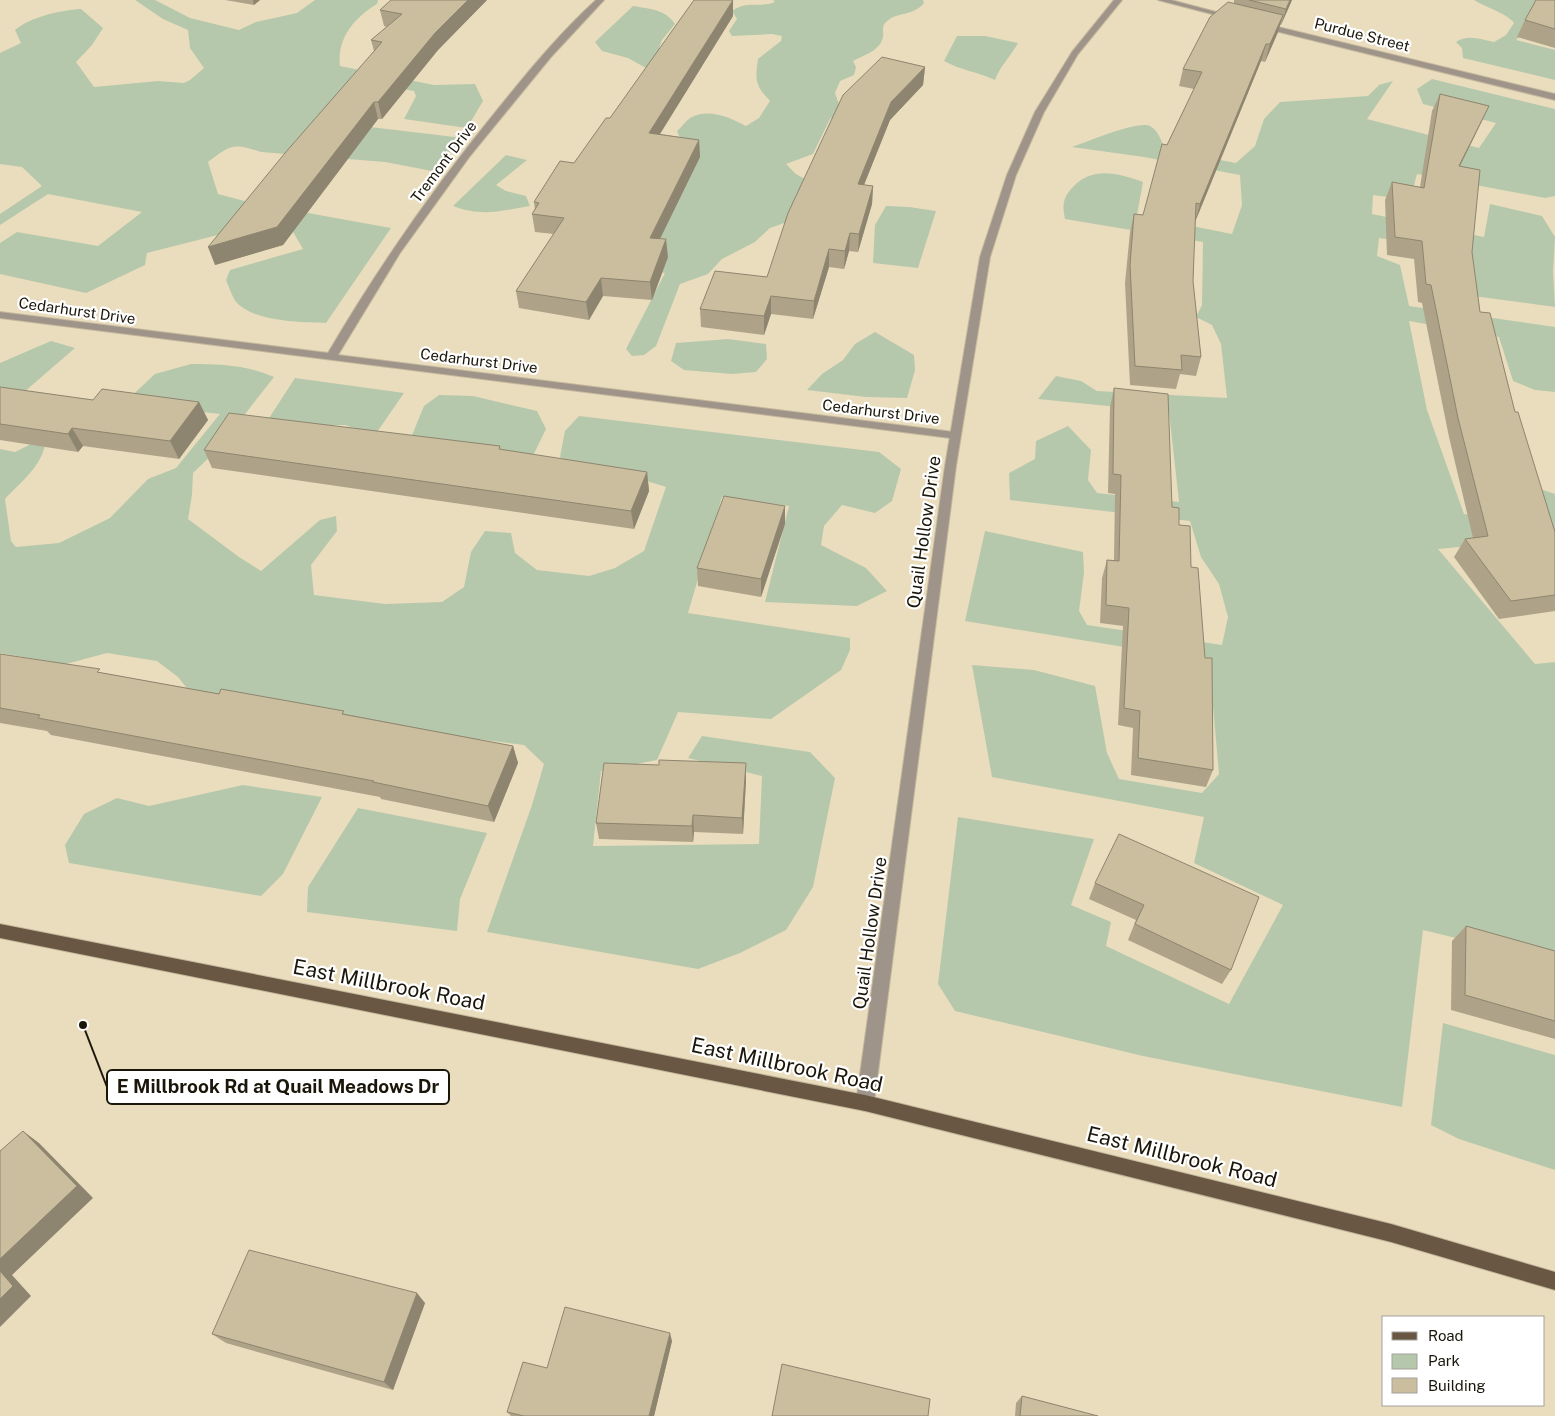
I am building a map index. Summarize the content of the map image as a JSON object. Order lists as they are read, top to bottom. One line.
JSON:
{"streets":{"main road":["East Millbrook Road"],"street":["Purdue Street","Tremont Drive","Cedarhurst Drive","Quail Hollow Drive"]},"crossings":[["Tremont Drive","Cedarhurst Drive"],["Cedarhurst Drive","Quail Hollow Drive"],["Quail Hollow Drive","East Millbrook Road"]],"places":["E Millbrook Rd at Quail Meadows Dr"],"legend":["Road","Park","Building"]}
